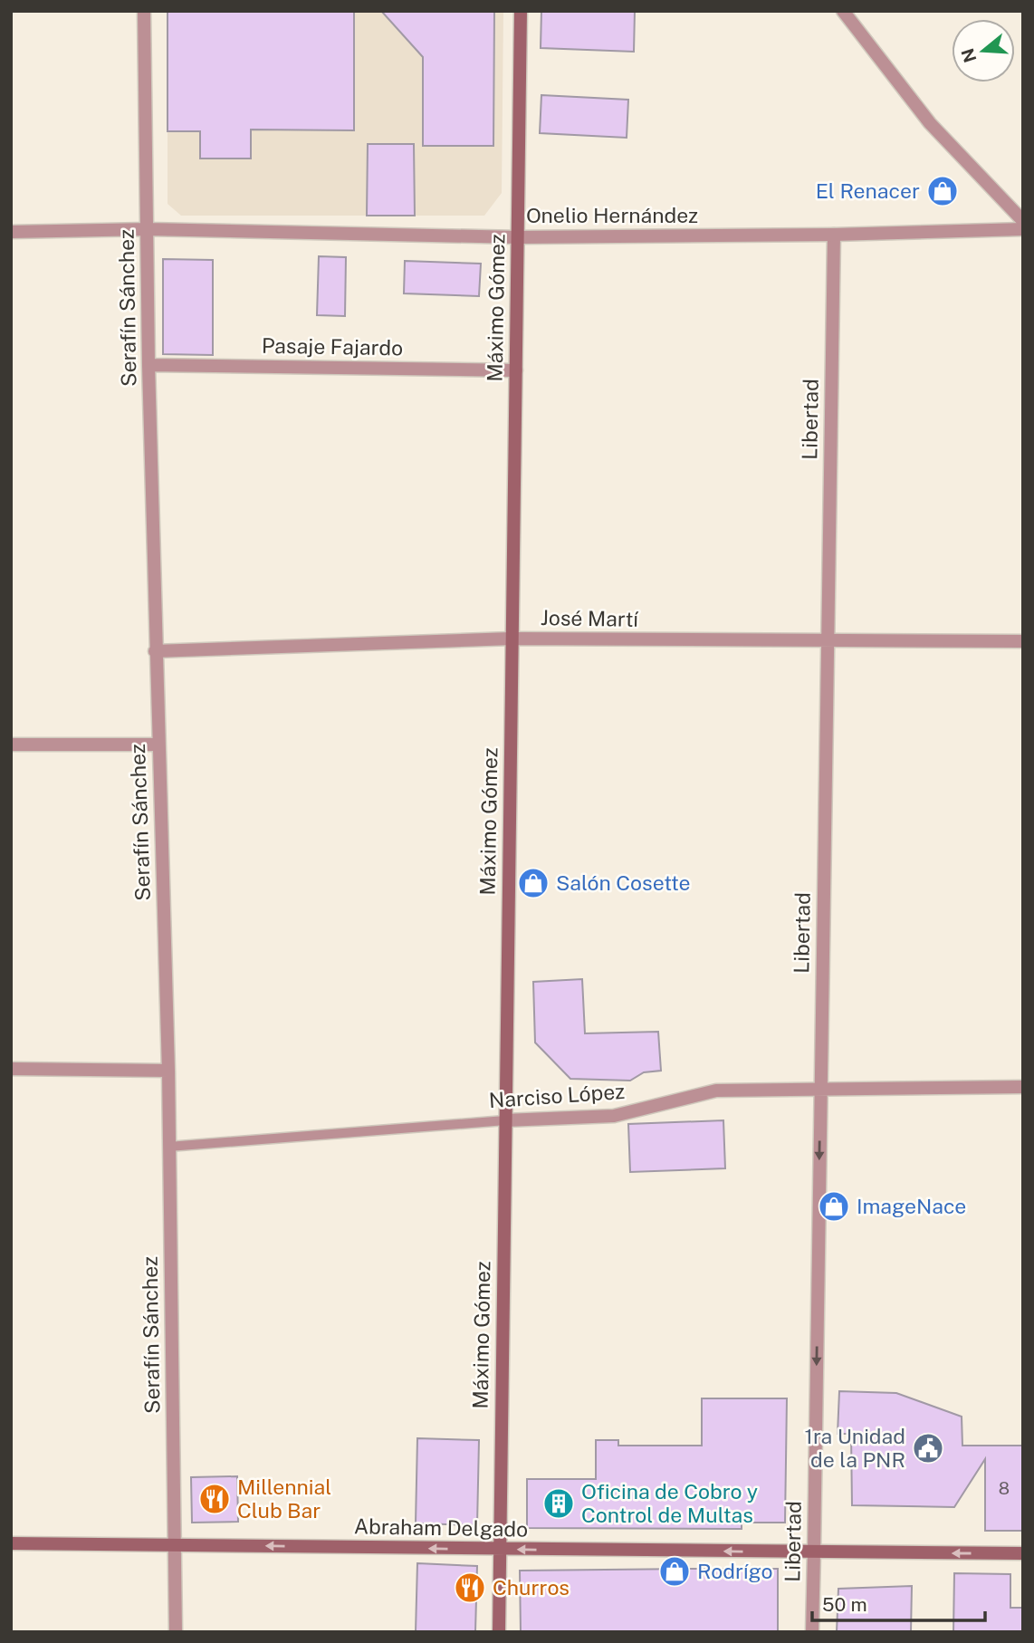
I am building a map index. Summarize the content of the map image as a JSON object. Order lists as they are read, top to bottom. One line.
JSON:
{"streets":{"main road":["Máximo Gómez","Abraham Delgado"],"street":["Onelio Hernández","Serafín Sánchez","Pasaje Fajardo","Libertad","José Martí","Narciso López"]},"crossings":[["Onelio Hernández","Serafín Sánchez"],["Onelio Hernández","Máximo Gómez"],["Onelio Hernández","Libertad"],["Serafín Sánchez","Pasaje Fajardo"],["Serafín Sánchez","José Martí"],["Serafín Sánchez","Narciso López"],["Serafín Sánchez","Abraham Delgado"],["Máximo Gómez","Pasaje Fajardo"],["Máximo Gómez","José Martí"],["Máximo Gómez","Narciso López"],["Máximo Gómez","Abraham Delgado"],["Libertad","José Martí"],["Libertad","Narciso López"],["Libertad","Abraham Delgado"]],"one_way":["Abraham Delgado"],"places":{"shop":["El Renacer","Salón Cosette","ImageNace","Rodrígo"],"public building":["1ra Unidad de la PNR"],"restaurant":["Millennial Club Bar","Churros"],"building":["Oficina de Cobro y Control de Multas"]},"house_numbers":["8"],"scale_bar":"50 m","north":"left"}
